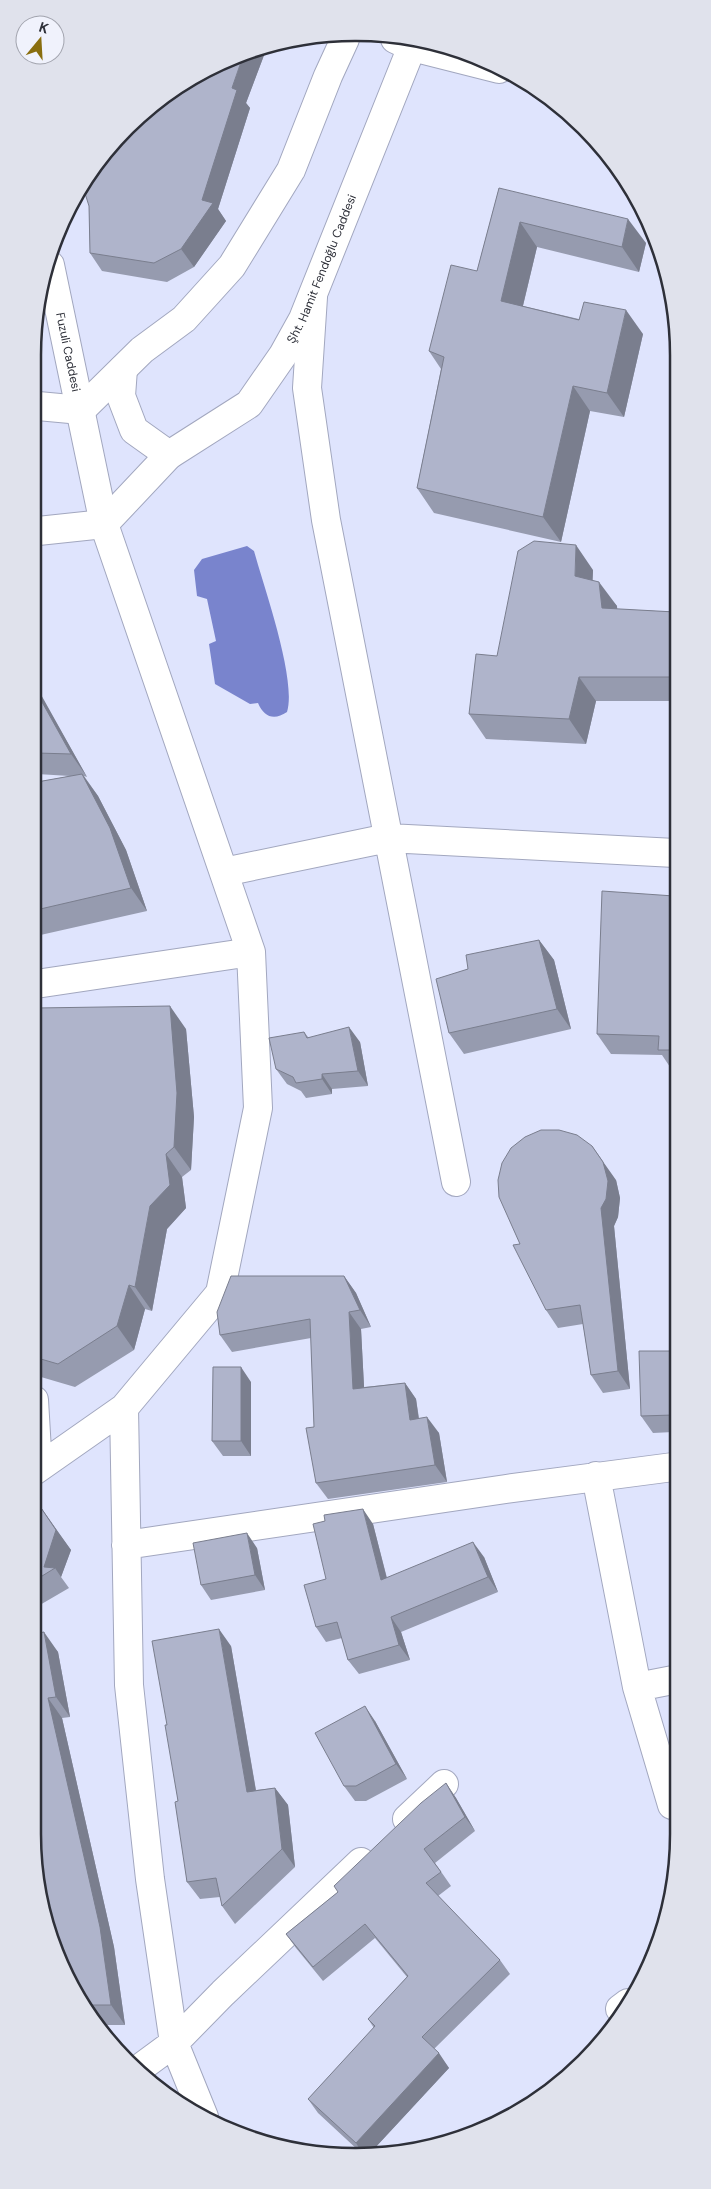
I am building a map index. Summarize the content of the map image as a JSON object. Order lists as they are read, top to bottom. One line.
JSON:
{"streets":{"street":["Şht. Hamit Fendoğlu Caddesi","Fuzuli Caddesi"]},"crossings":[["Şht. Hamit Fendoğlu Caddesi","Fuzuli Caddesi"]],"north":"top"}
